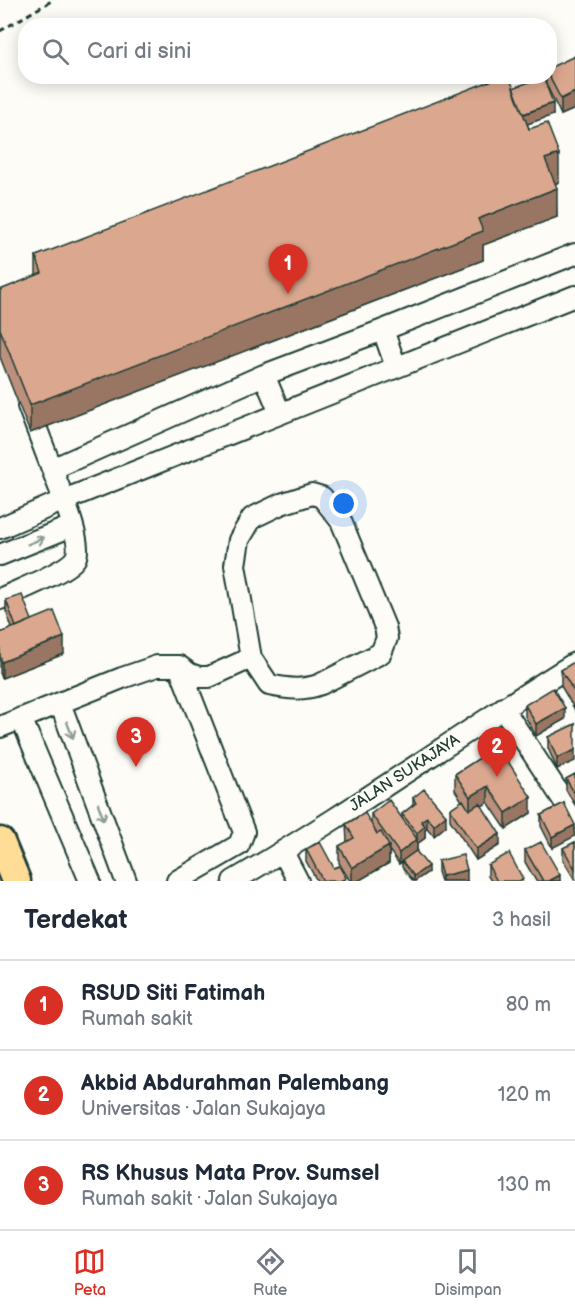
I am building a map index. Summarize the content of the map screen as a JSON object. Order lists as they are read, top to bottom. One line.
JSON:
{"streets":{"street":["JALAN SUKAJAYA"]},"page":{"search":"Cari di sini","pins":["1","3","2"],"heading":["Terdekat","3 hasil"],"list":[{"mark":"1","name":"RSUD Siti Fatimah","note":"Rumah sakit","value":"80 m"},{"mark":"2","name":"Akbid Abdurahman Palembang","note":"Universitas · Jalan Sukajaya","value":"120 m"},{"mark":"3","name":"RS Khusus Mata Prov. Sumsel","note":"Rumah sakit · Jalan Sukajaya","value":"130 m"}],"nav":["Peta","Rute","Disimpan"]}}
